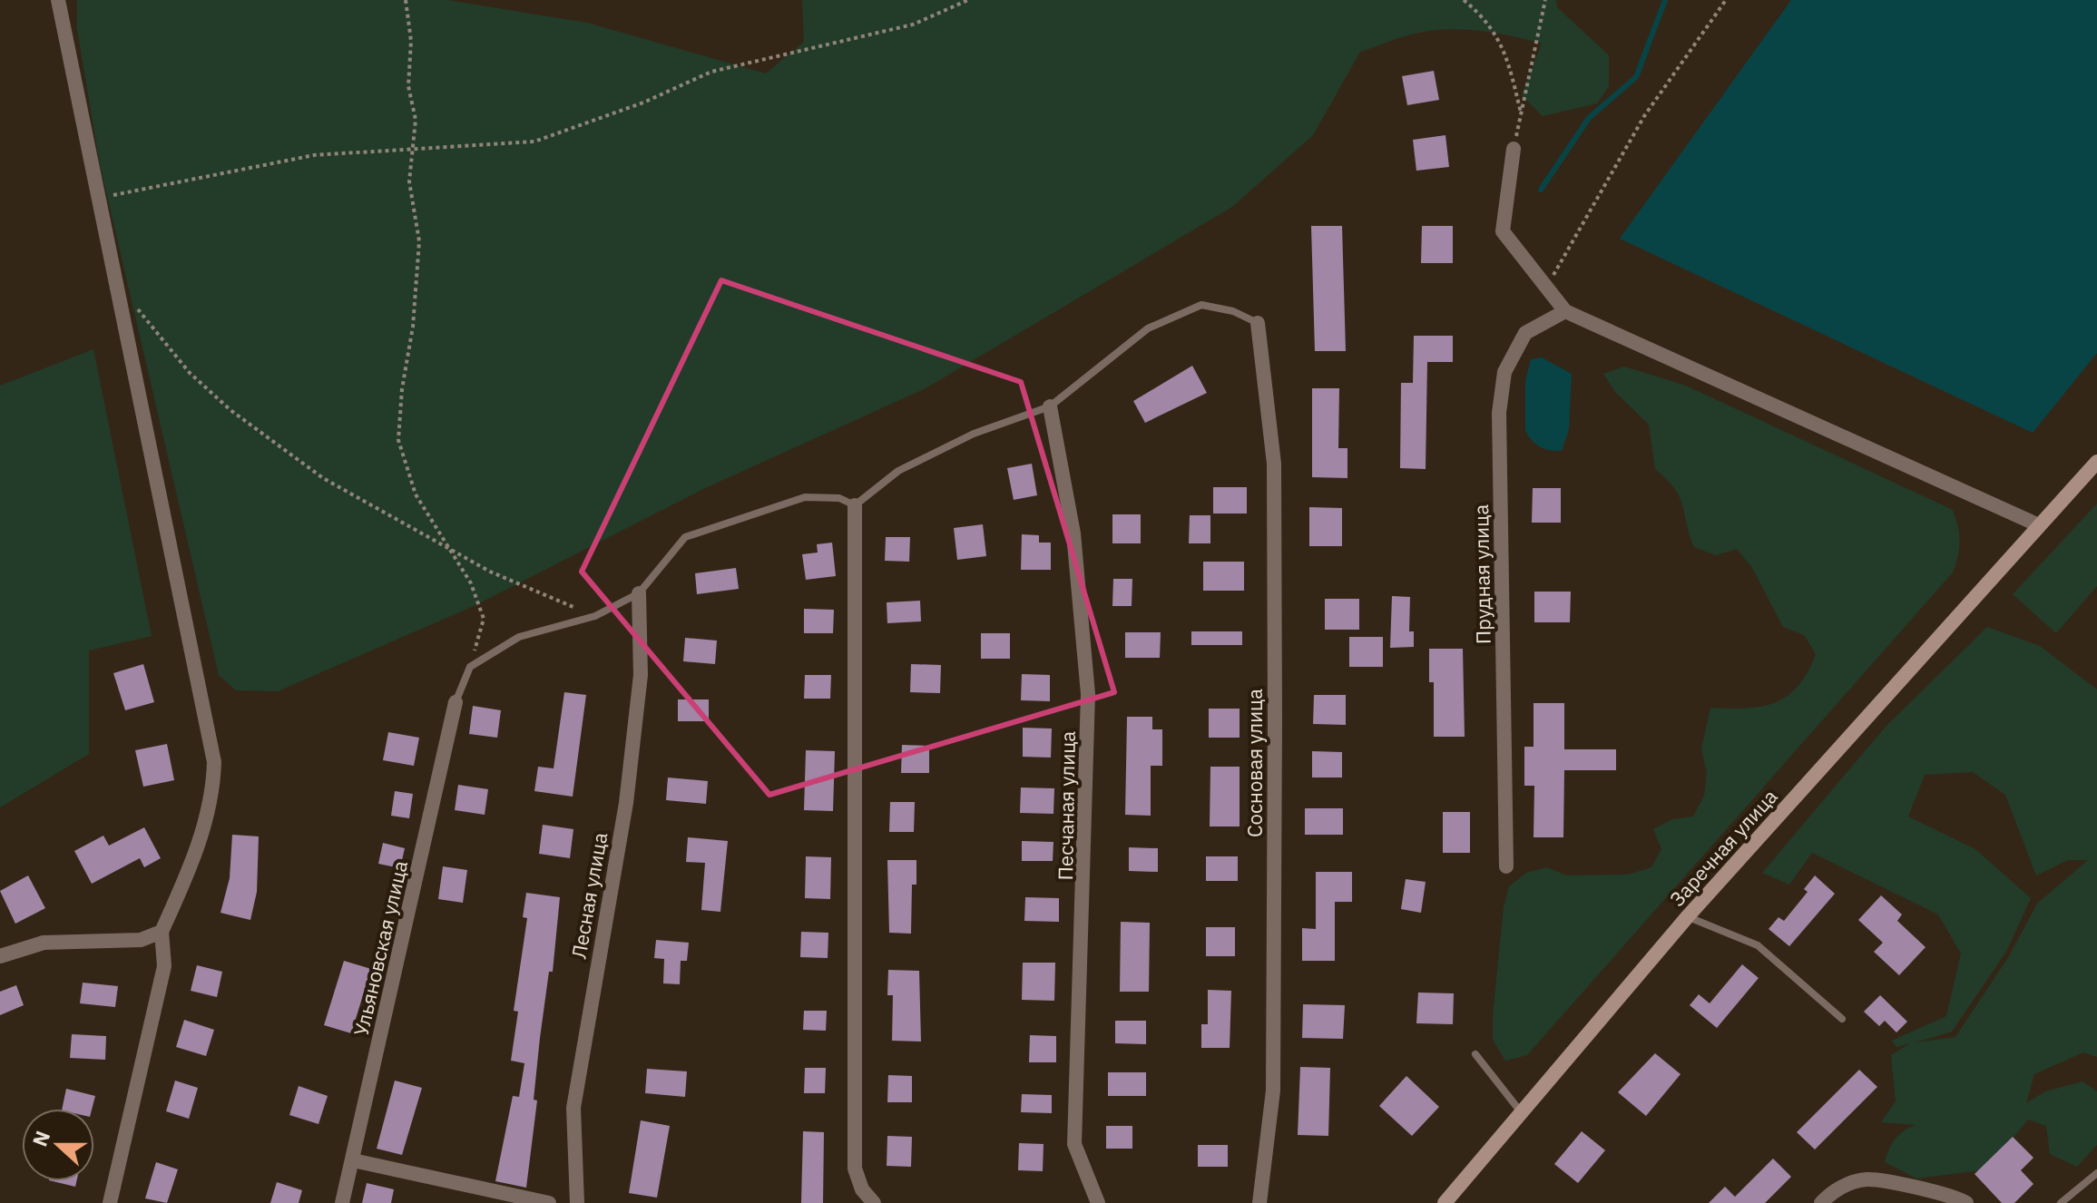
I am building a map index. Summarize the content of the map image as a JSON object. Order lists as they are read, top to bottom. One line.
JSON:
{"streets":{"main road":["Заречная улица"],"street":["Прудная улица","Сосновая улица","Песчаная улица","Лесная улица","Ульяновская улица"]},"north":"left"}
